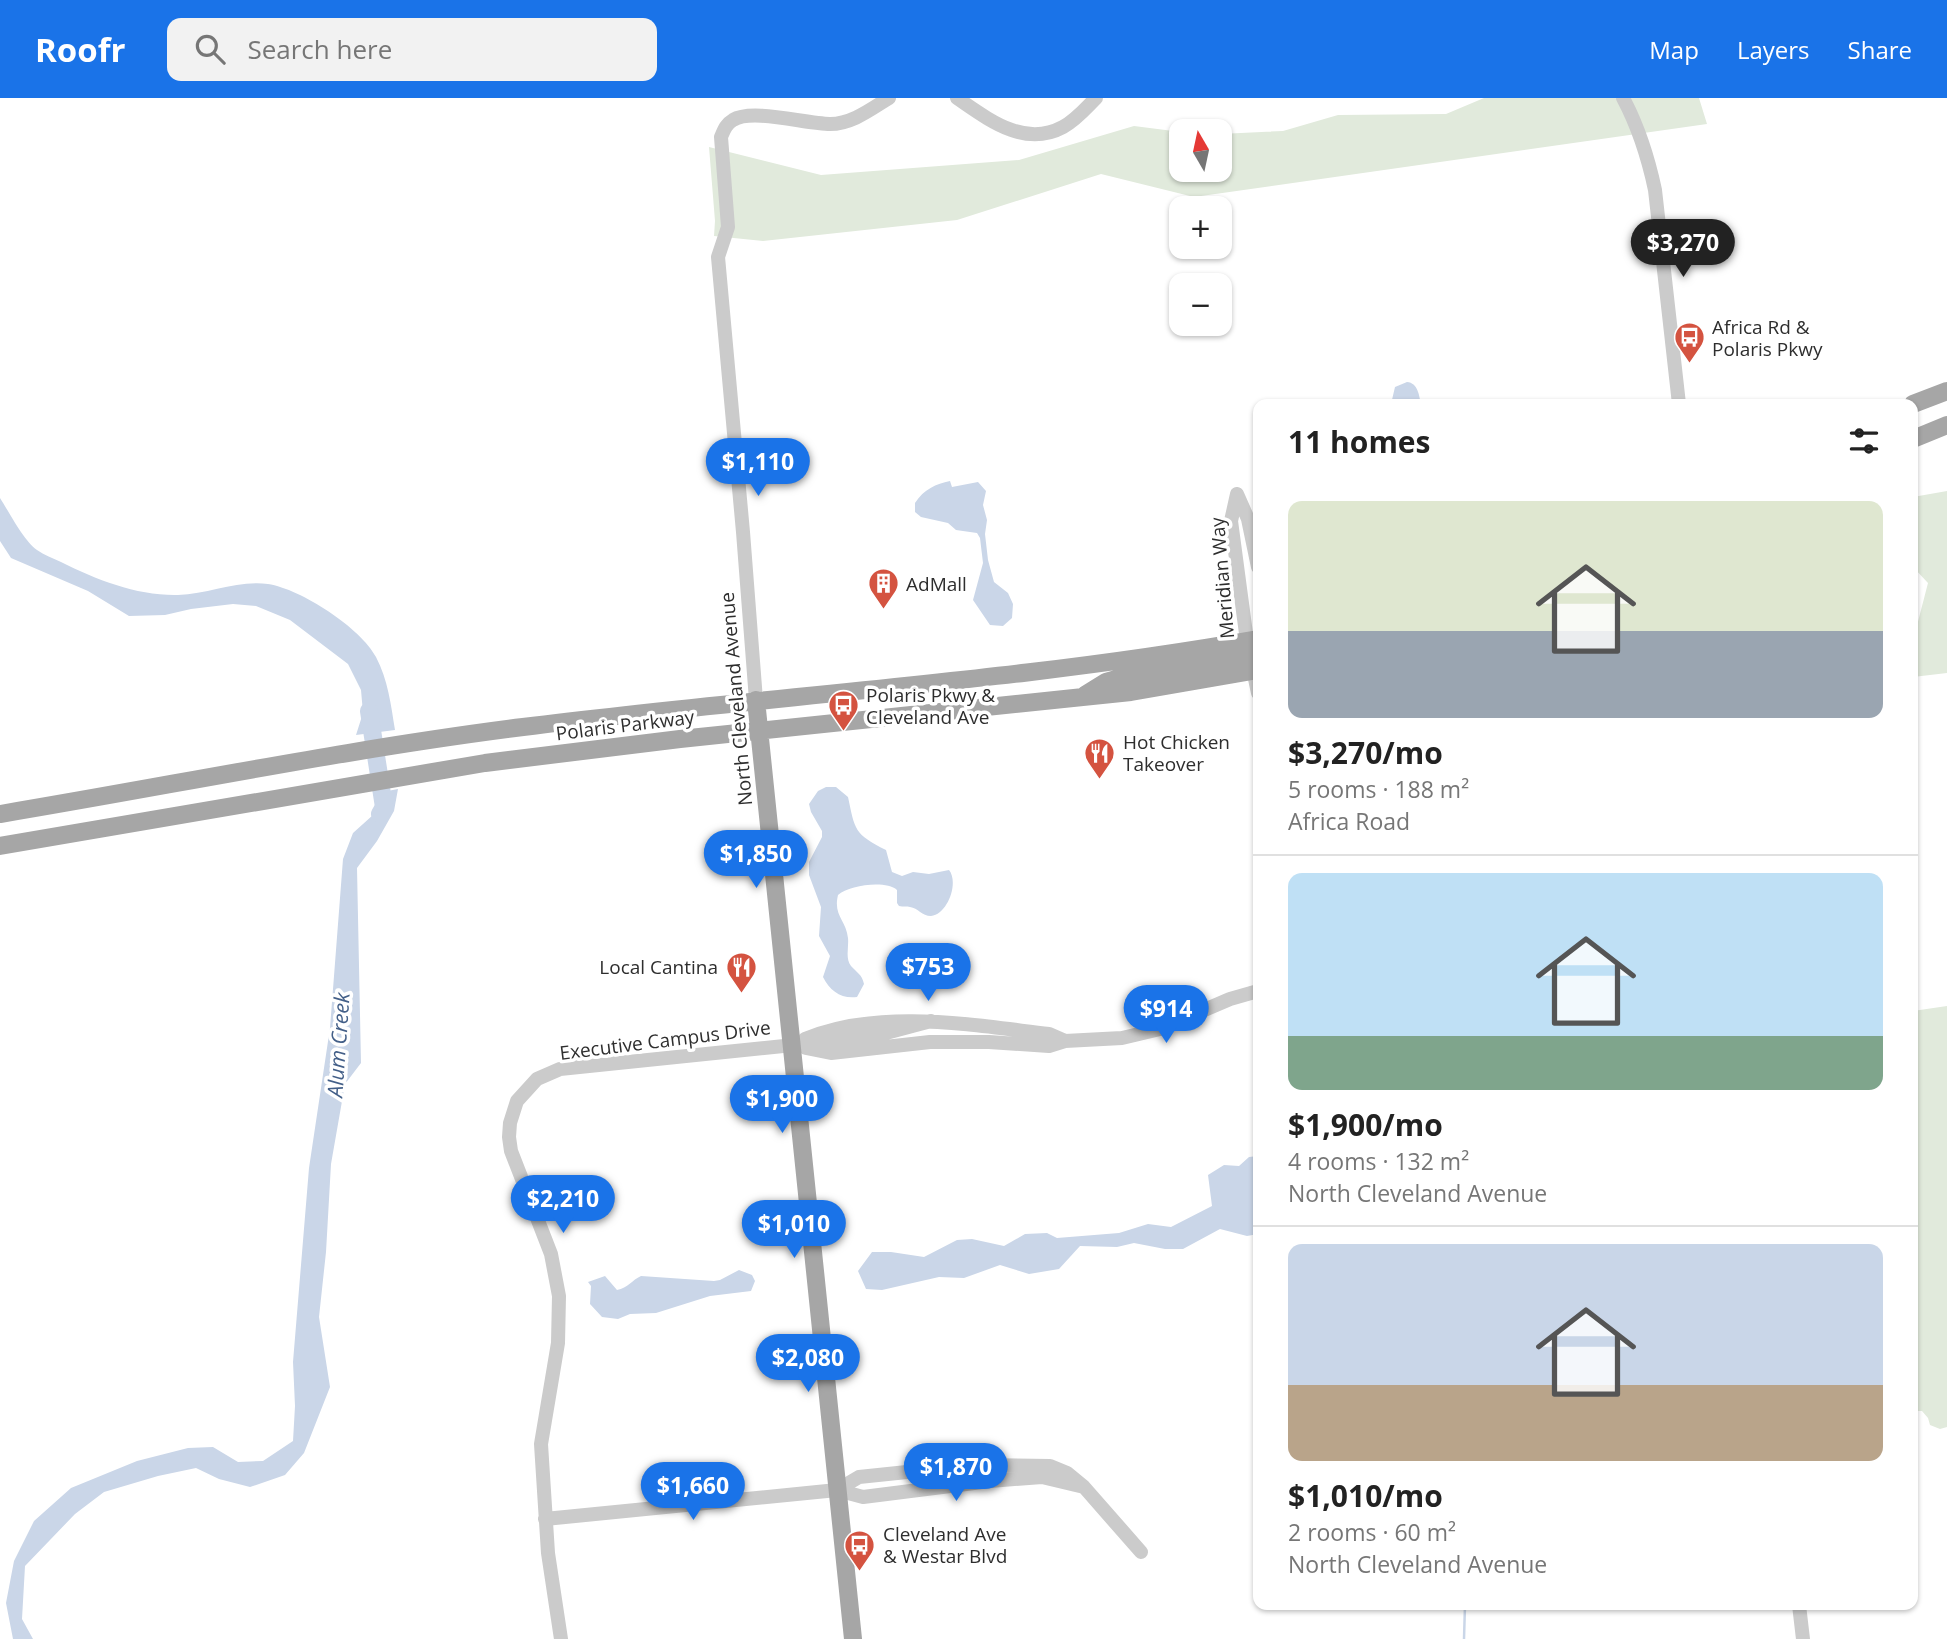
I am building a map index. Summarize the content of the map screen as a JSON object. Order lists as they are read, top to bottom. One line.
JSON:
{"streets":{"main road":["North Cleveland Avenue","Polaris Parkway"],"street":["Meridian Way","Executive Campus Drive"]},"crossings":[["North Cleveland Avenue","Polaris Parkway"],["North Cleveland Avenue","Executive Campus Drive"]],"water":["Alum Creek"],"places":{"bus stop":["Africa Rd & Polaris Pkwy","Polaris Pkwy & Cleveland Ave","Cleveland Ave & Westar Blvd"],"building":["AdMall"],"restaurant":["Hot Chicken Takeover","Local Cantina"]},"north":"top","page":{"header":"Roofr","search":"Search here","nav":["Map","Layers","Share"],"map_buttons":["+","−"],"price":["$3,270","$1,110","$1,850","$753","$914","$1,900","$2,210","$1,010","$2,080","$1,870","$1,660"],"heading":"11 homes","list":[{"name":"$3,270/mo","note":"5 rooms · 188 m² · Africa Road"},{"name":"$1,900/mo","note":"4 rooms · 132 m² · North Cleveland Avenue"},{"name":"$1,010/mo","note":"2 rooms · 60 m² · North Cleveland Avenue"}]}}
